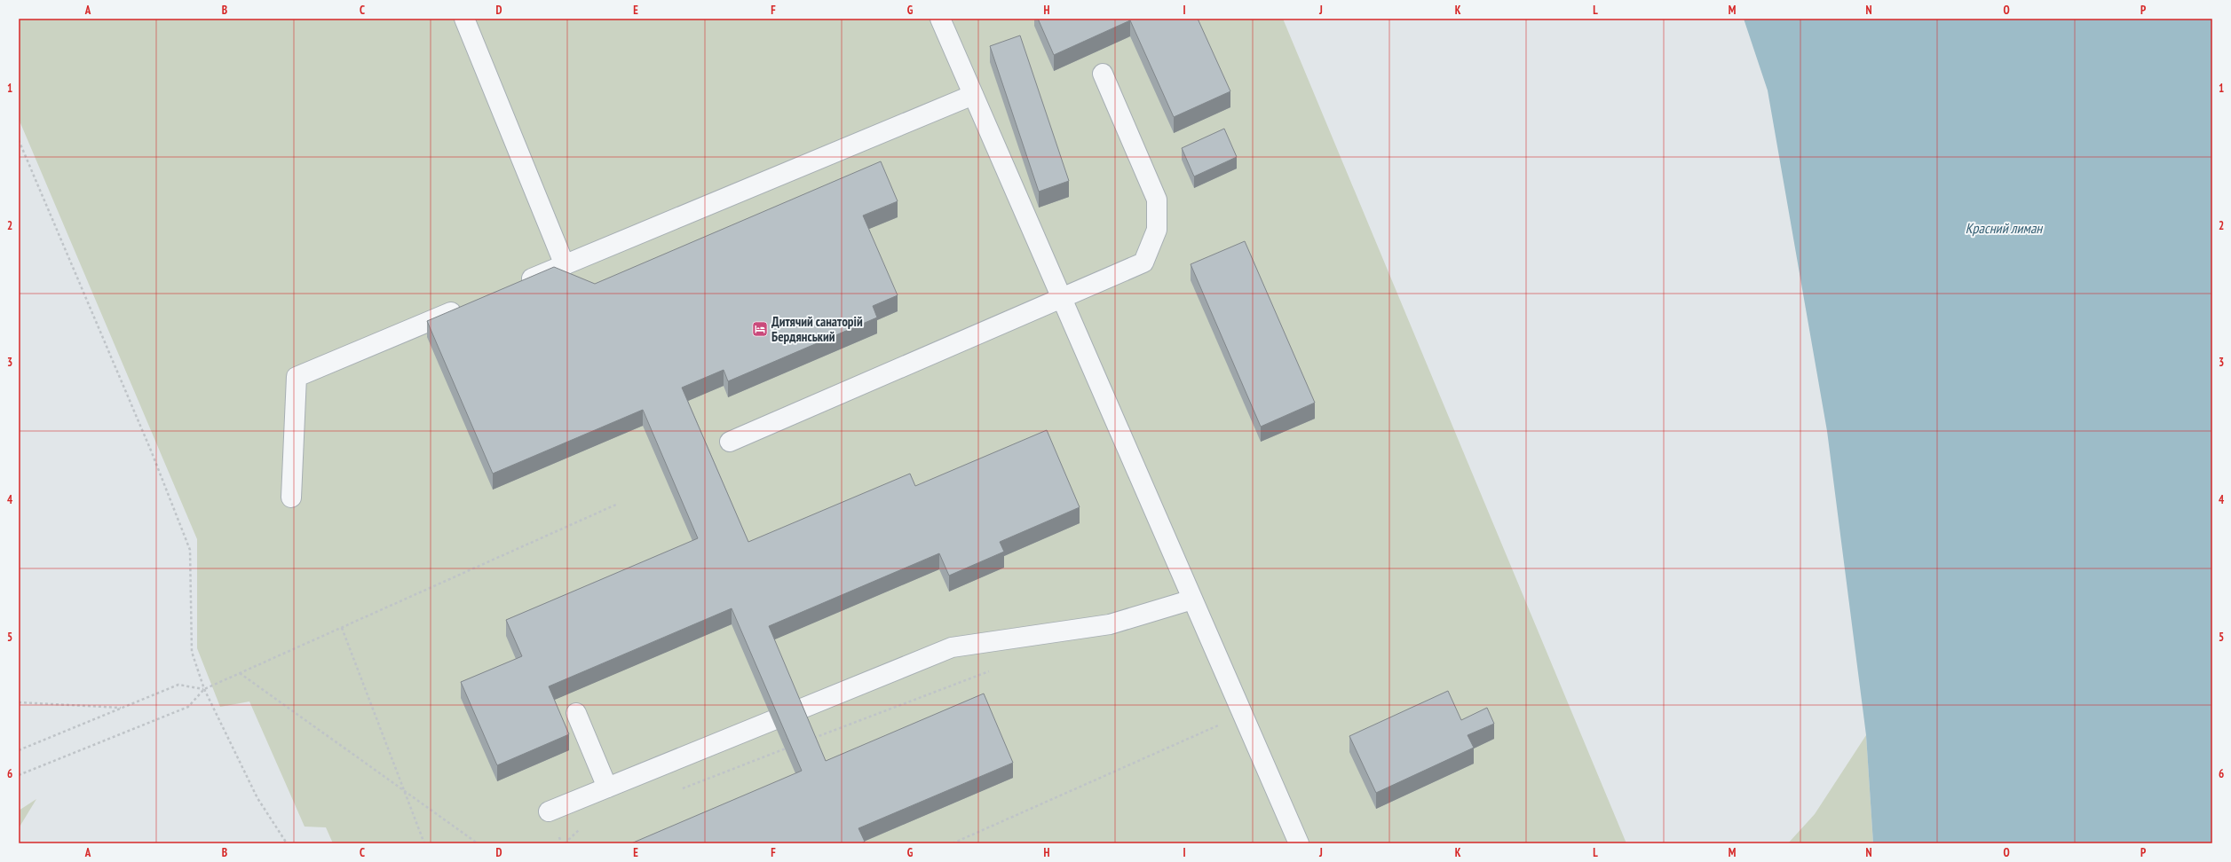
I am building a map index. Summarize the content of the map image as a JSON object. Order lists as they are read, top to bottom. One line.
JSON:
{"water":["Красний лиман"],"places":{"hotel":["Дитячий санаторій Бердянський"]},"grid":{"columns":["A","B","C","D","E","F","G","H","I","J","K","L","M","N","O","P"],"rows":["1","2","3","4","5","6"]}}
